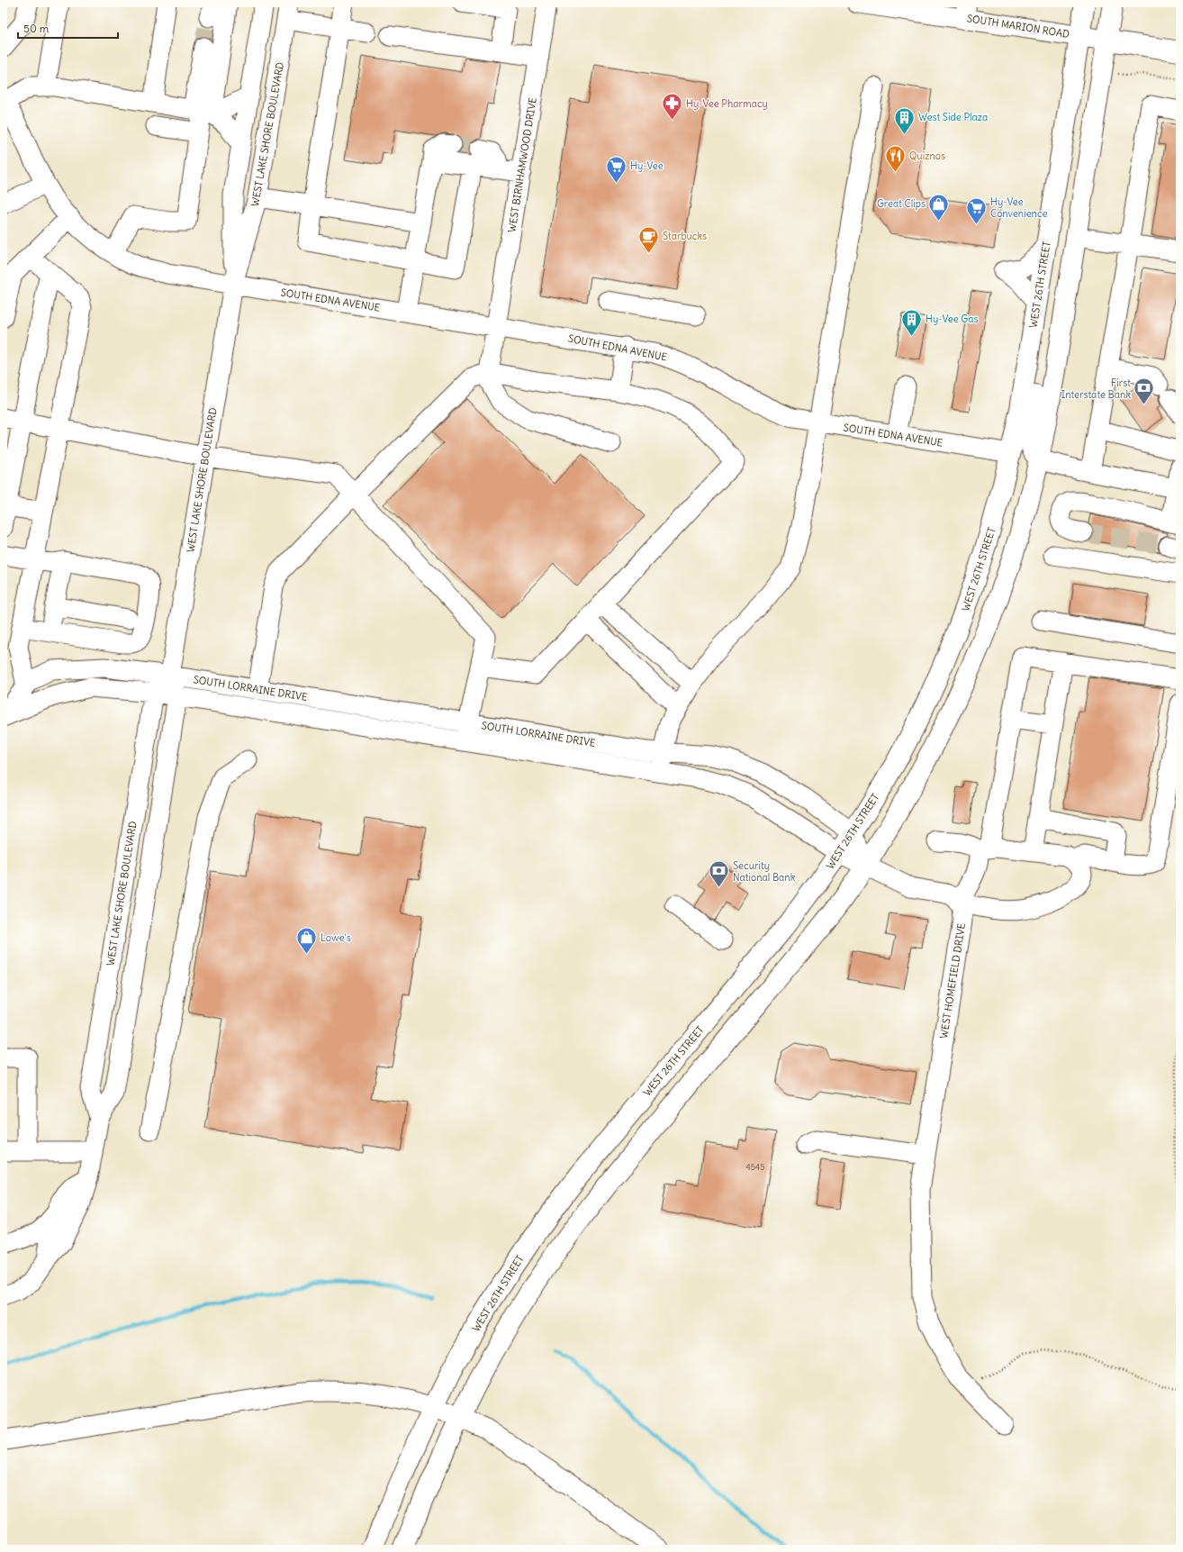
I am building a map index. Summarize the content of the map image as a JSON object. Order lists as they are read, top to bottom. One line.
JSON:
{"streets":{"main road":["SOUTH MARION ROAD","WEST 26TH STREET"],"street":["WEST LAKE SHORE BOULEVARD","WEST BIRNHAMWOOD DRIVE","SOUTH EDNA AVENUE","SOUTH LORRAINE DRIVE","WEST HOMEFIELD DRIVE"]},"crossings":[["SOUTH MARION ROAD","WEST 26TH STREET"],["WEST LAKE SHORE BOULEVARD","SOUTH EDNA AVENUE"],["WEST LAKE SHORE BOULEVARD","SOUTH LORRAINE DRIVE"],["WEST BIRNHAMWOOD DRIVE","SOUTH EDNA AVENUE"],["WEST 26TH STREET","SOUTH EDNA AVENUE"],["WEST 26TH STREET","SOUTH LORRAINE DRIVE"]],"places":{"pharmacy":["Hy-Vee Pharmacy"],"building":["West Side Plaza","Hy-Vee Gas"],"restaurant":["Quiznos"],"supermarket":["Hy-Vee","Hy-Vee Convenience"],"shop":["Great Clips","Lowe's"],"cafe":["Starbucks"],"bank":["First Interstate Bank","Security National Bank"]},"house_numbers":["4545"],"scale_bar":"50 m"}
